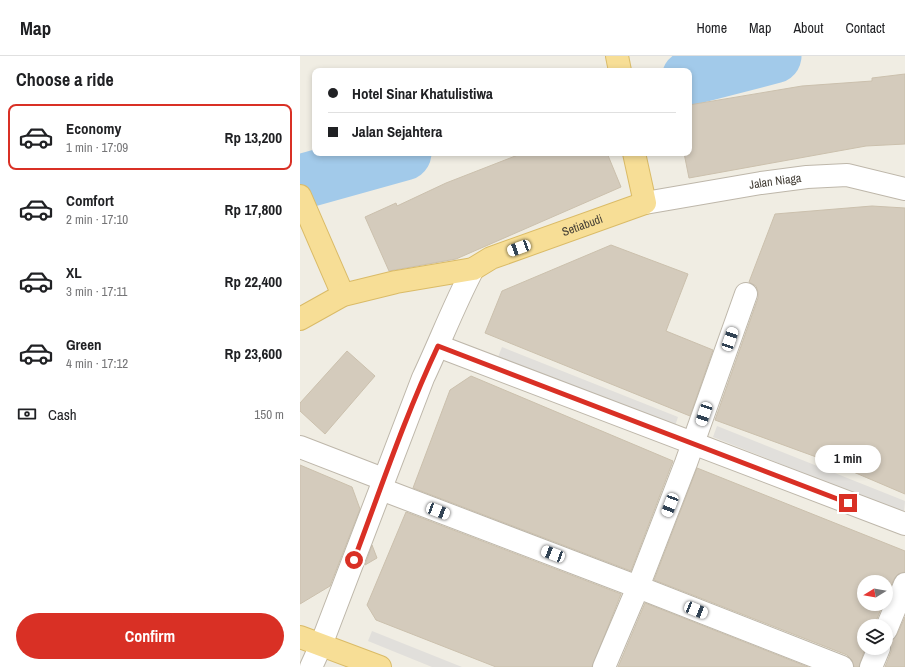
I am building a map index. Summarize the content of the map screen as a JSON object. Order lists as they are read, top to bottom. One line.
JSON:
{"streets":{"main road":["Setiabudi"],"street":["Jalan Niaga"]},"crossings":[["Jalan Niaga","Setiabudi"]],"north":"left","page":{"header":"Map","nav":["Home","Map","About","Contact"],"heading":"Choose a ride","banner":["Hotel Sinar Khatulistiwa","Jalan Sejahtera"],"list":[{"name":"Economy","note":"1 min · 17:09","value":"Rp 13,200"},{"name":"Comfort","note":"2 min · 17:10","value":"Rp 17,800"},{"name":"XL","note":"3 min · 17:11","value":"Rp 22,400"},{"name":"Green","note":"4 min · 17:12","value":"Rp 23,600"}],"pay":["Cash","150 m"],"bubble":"1 min","buttons":"Confirm"}}
